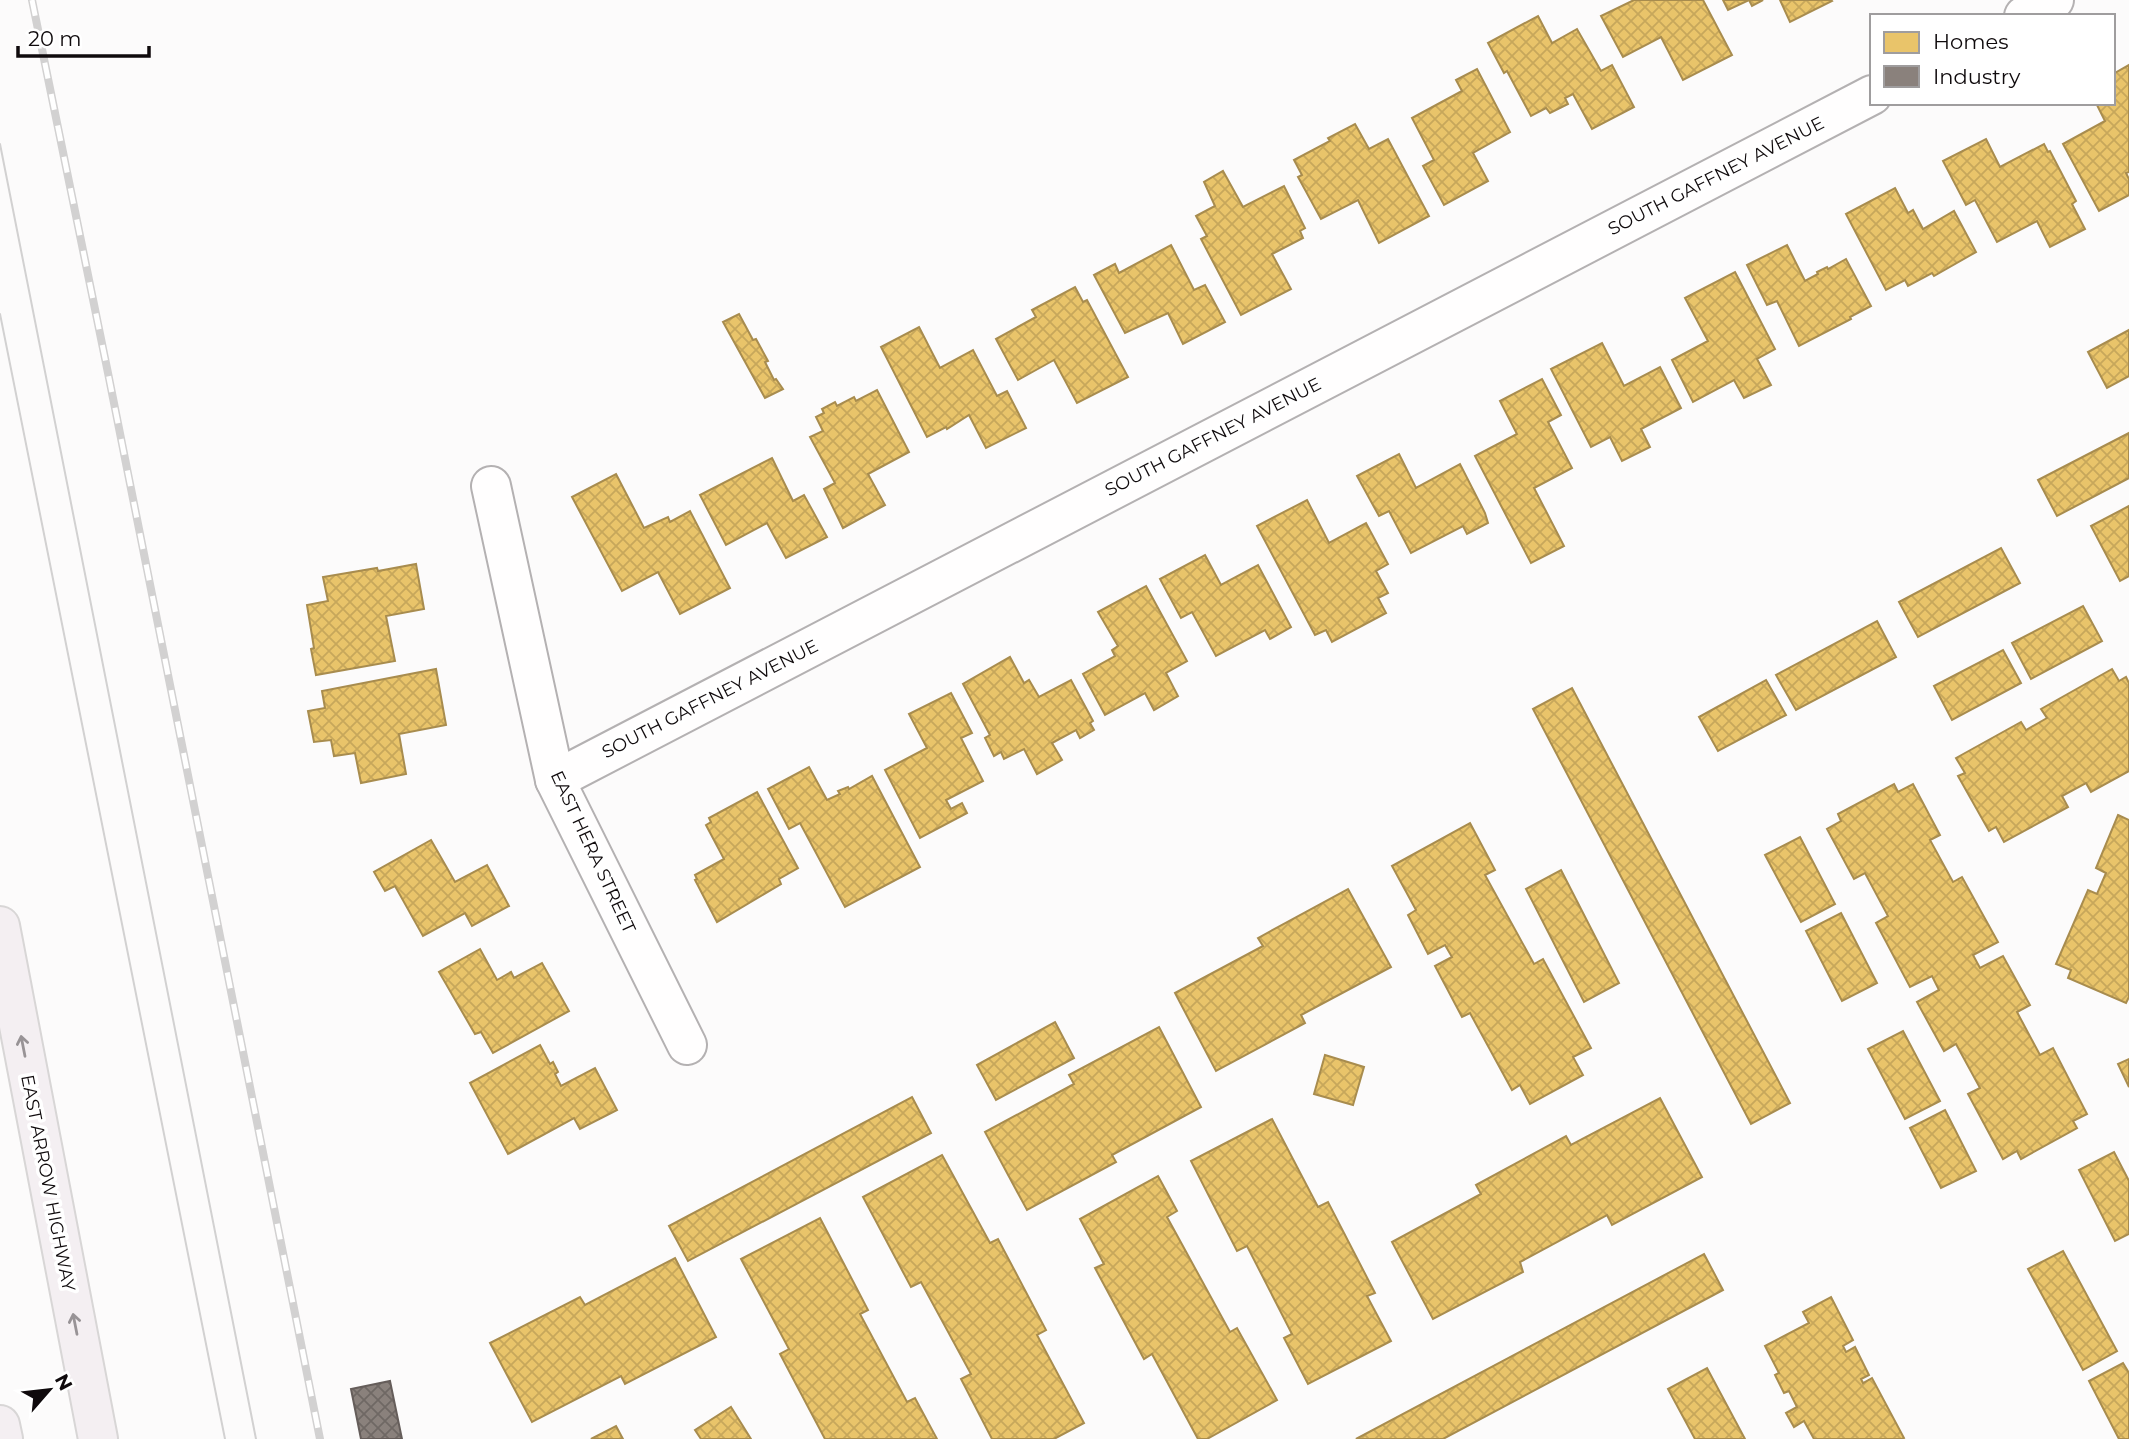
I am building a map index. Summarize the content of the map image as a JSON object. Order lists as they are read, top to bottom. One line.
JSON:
{"streets":{"main road":["EAST ARROW HIGHWAY"],"street":["SOUTH GAFFNEY AVENUE","EAST HERA STREET"]},"crossings":[["SOUTH GAFFNEY AVENUE","EAST HERA STREET"]],"one_way":["EAST ARROW HIGHWAY"],"legend":["Homes","Industry"],"scale_bar":"20 m","north":"top right"}
